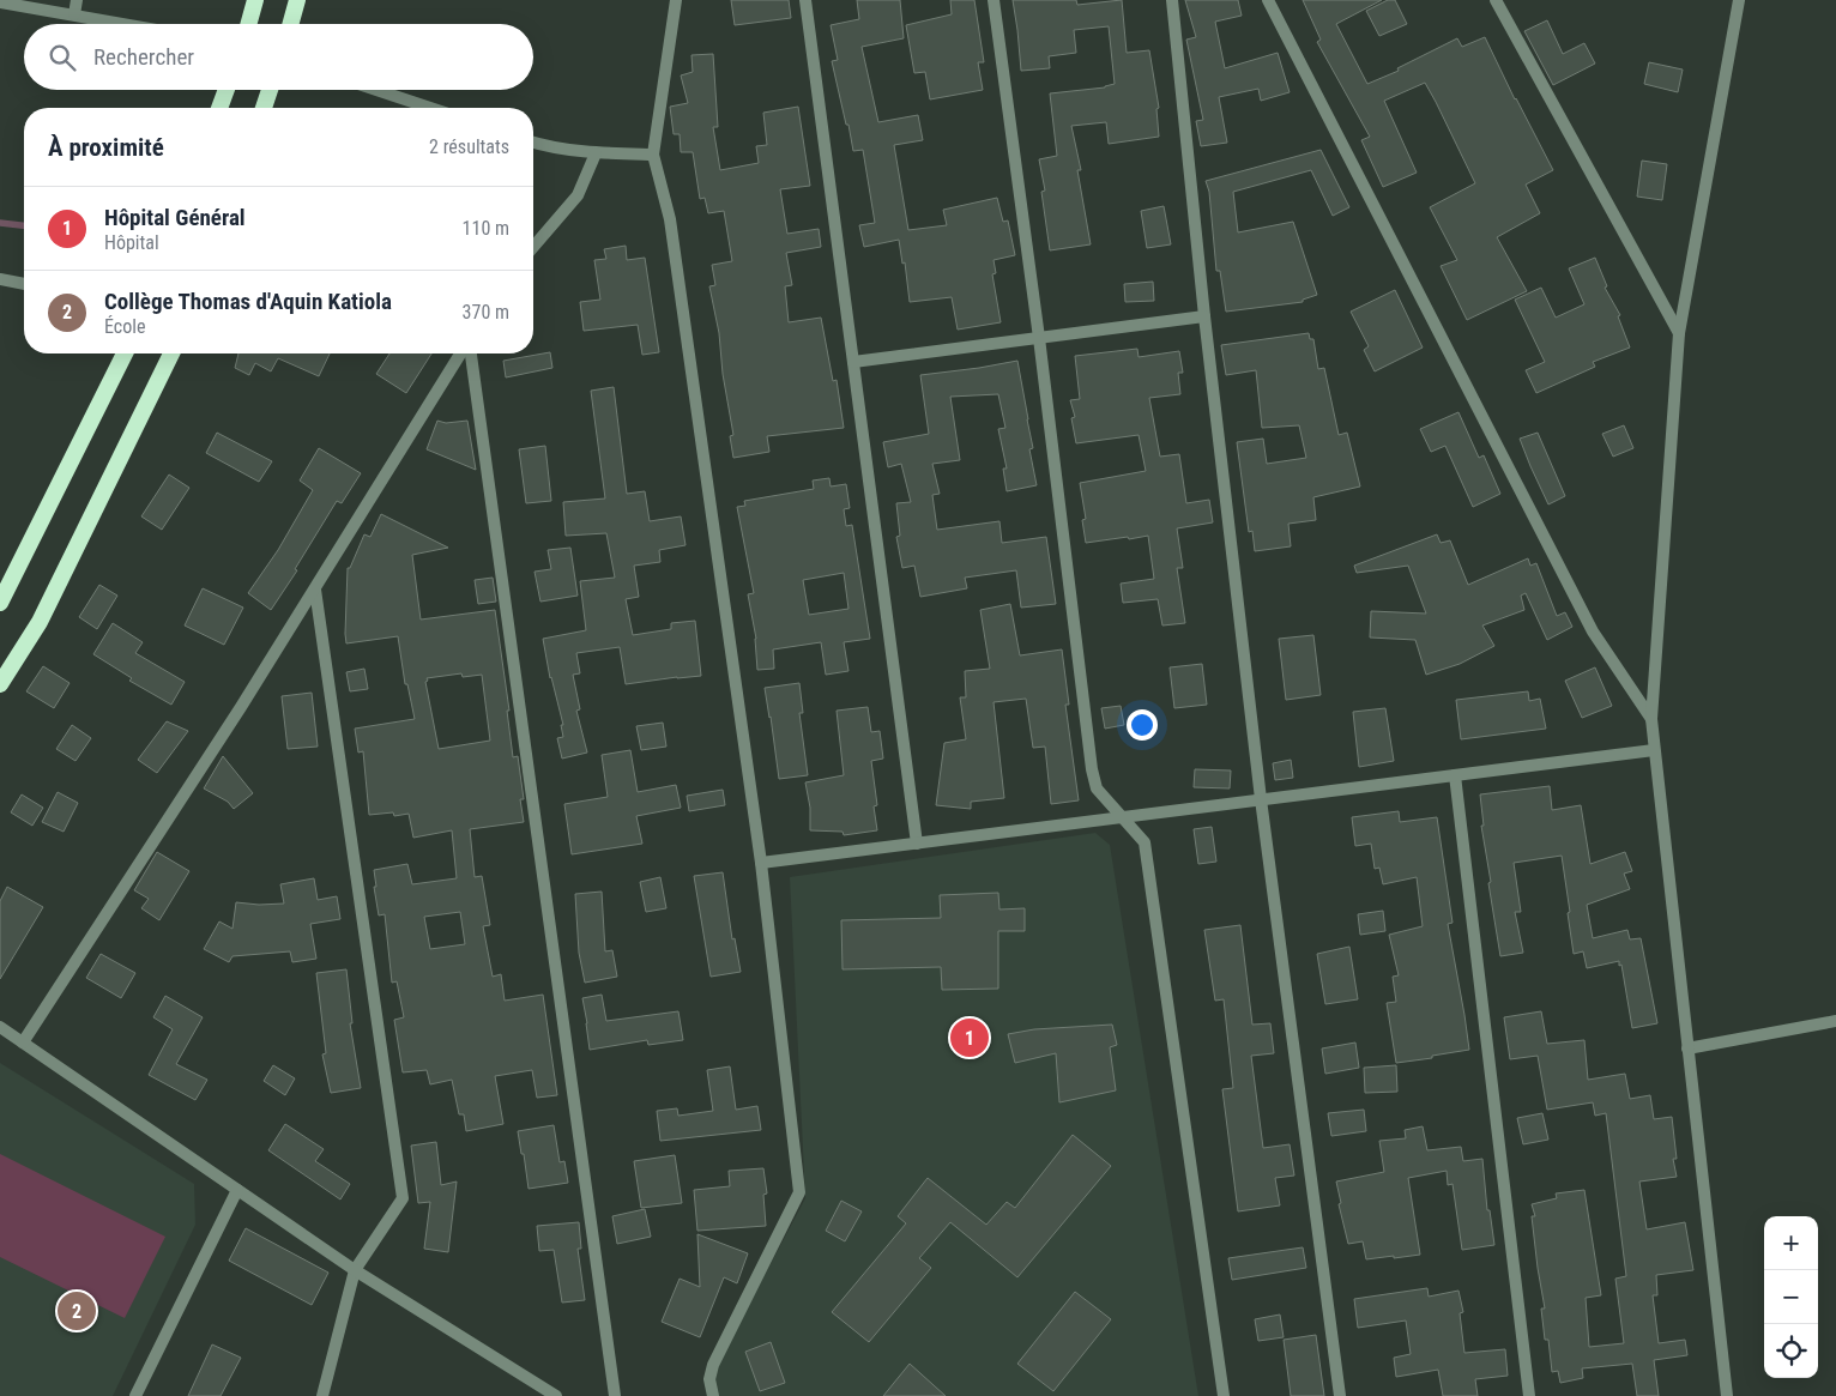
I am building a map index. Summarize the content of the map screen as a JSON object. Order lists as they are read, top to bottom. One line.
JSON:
{"page":{"search":"Rechercher","heading":["À proximité","2 résultats"],"list":[{"mark":"1","name":"Hôpital Général","note":"Hôpital","value":"110 m"},{"mark":"2","name":"Collège Thomas d'Aquin Katiola","note":"École","value":"370 m"}],"pins":["1","2"],"map_buttons":["+","−"]}}
